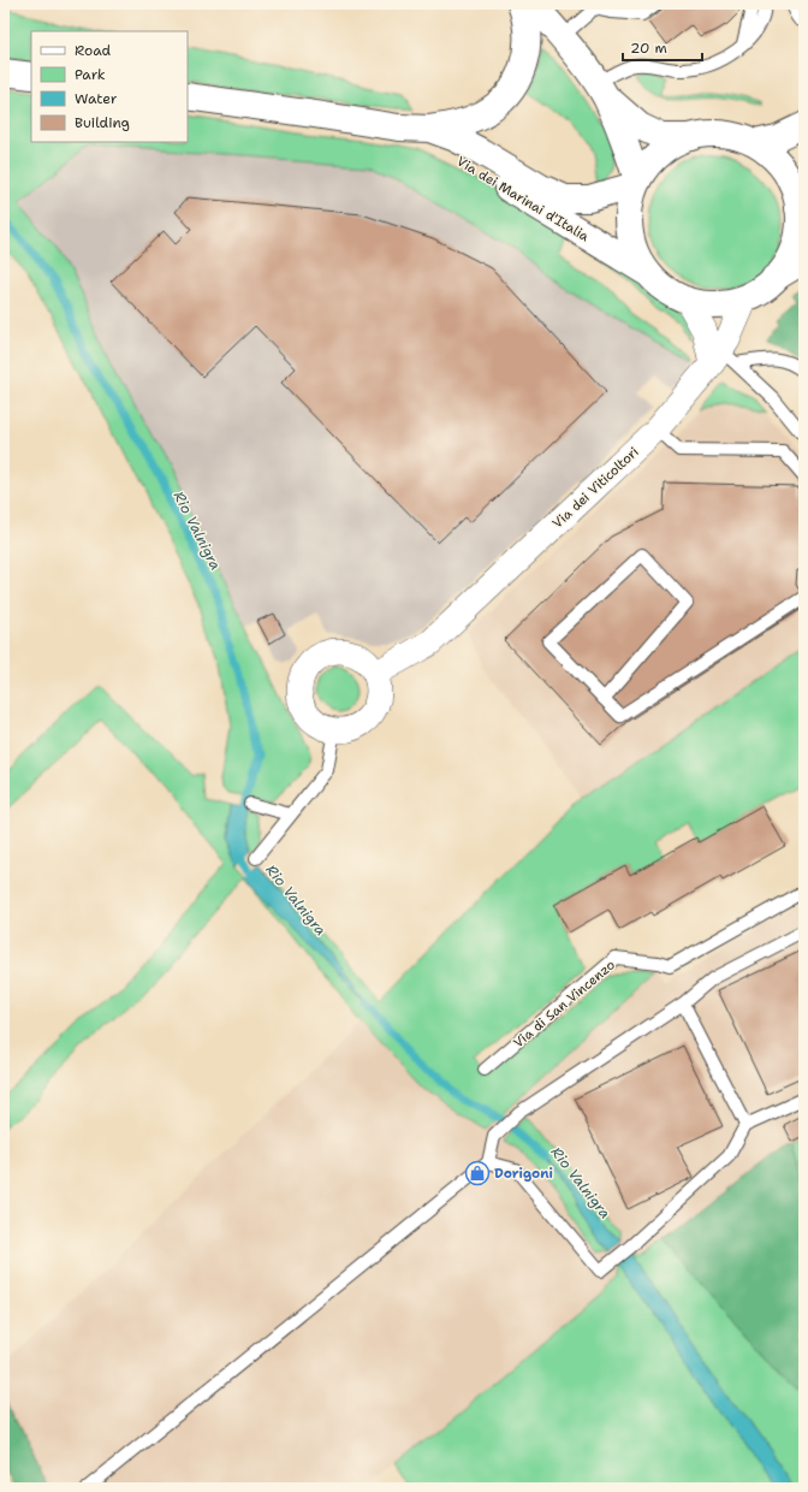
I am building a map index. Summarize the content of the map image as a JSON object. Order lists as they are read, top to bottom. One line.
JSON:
{"streets":{"main road":["Via dei Marinai d'Italia"],"street":["Via dei Viticoltori"],"lane":["Via di San Vincenzo"]},"crossings":[["Via dei Marinai d'Italia","Via dei Viticoltori"]],"water":["Rio Valnigra"],"places":{"shop":["Dorigoni"]},"legend":["Road","Park","Water","Building"],"scale_bar":"20 m"}
